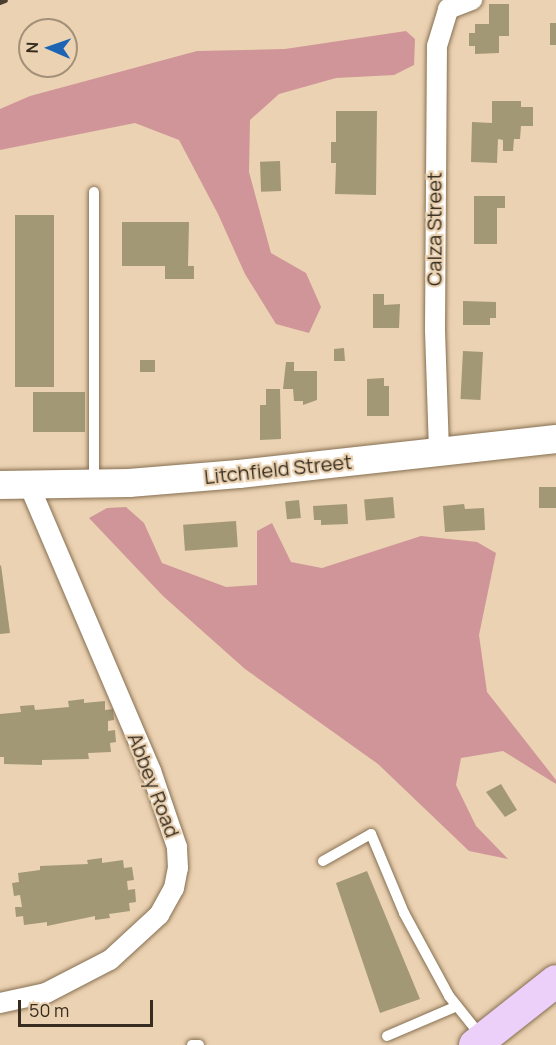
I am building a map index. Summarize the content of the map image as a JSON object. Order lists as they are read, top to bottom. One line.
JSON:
{"streets":{"main road":["Litchfield Street"],"street":["Calza Street","Abbey Road"]},"crossings":[["Calza Street","Litchfield Street"],["Litchfield Street","Abbey Road"]],"scale_bar":"50 m","north":"left"}
